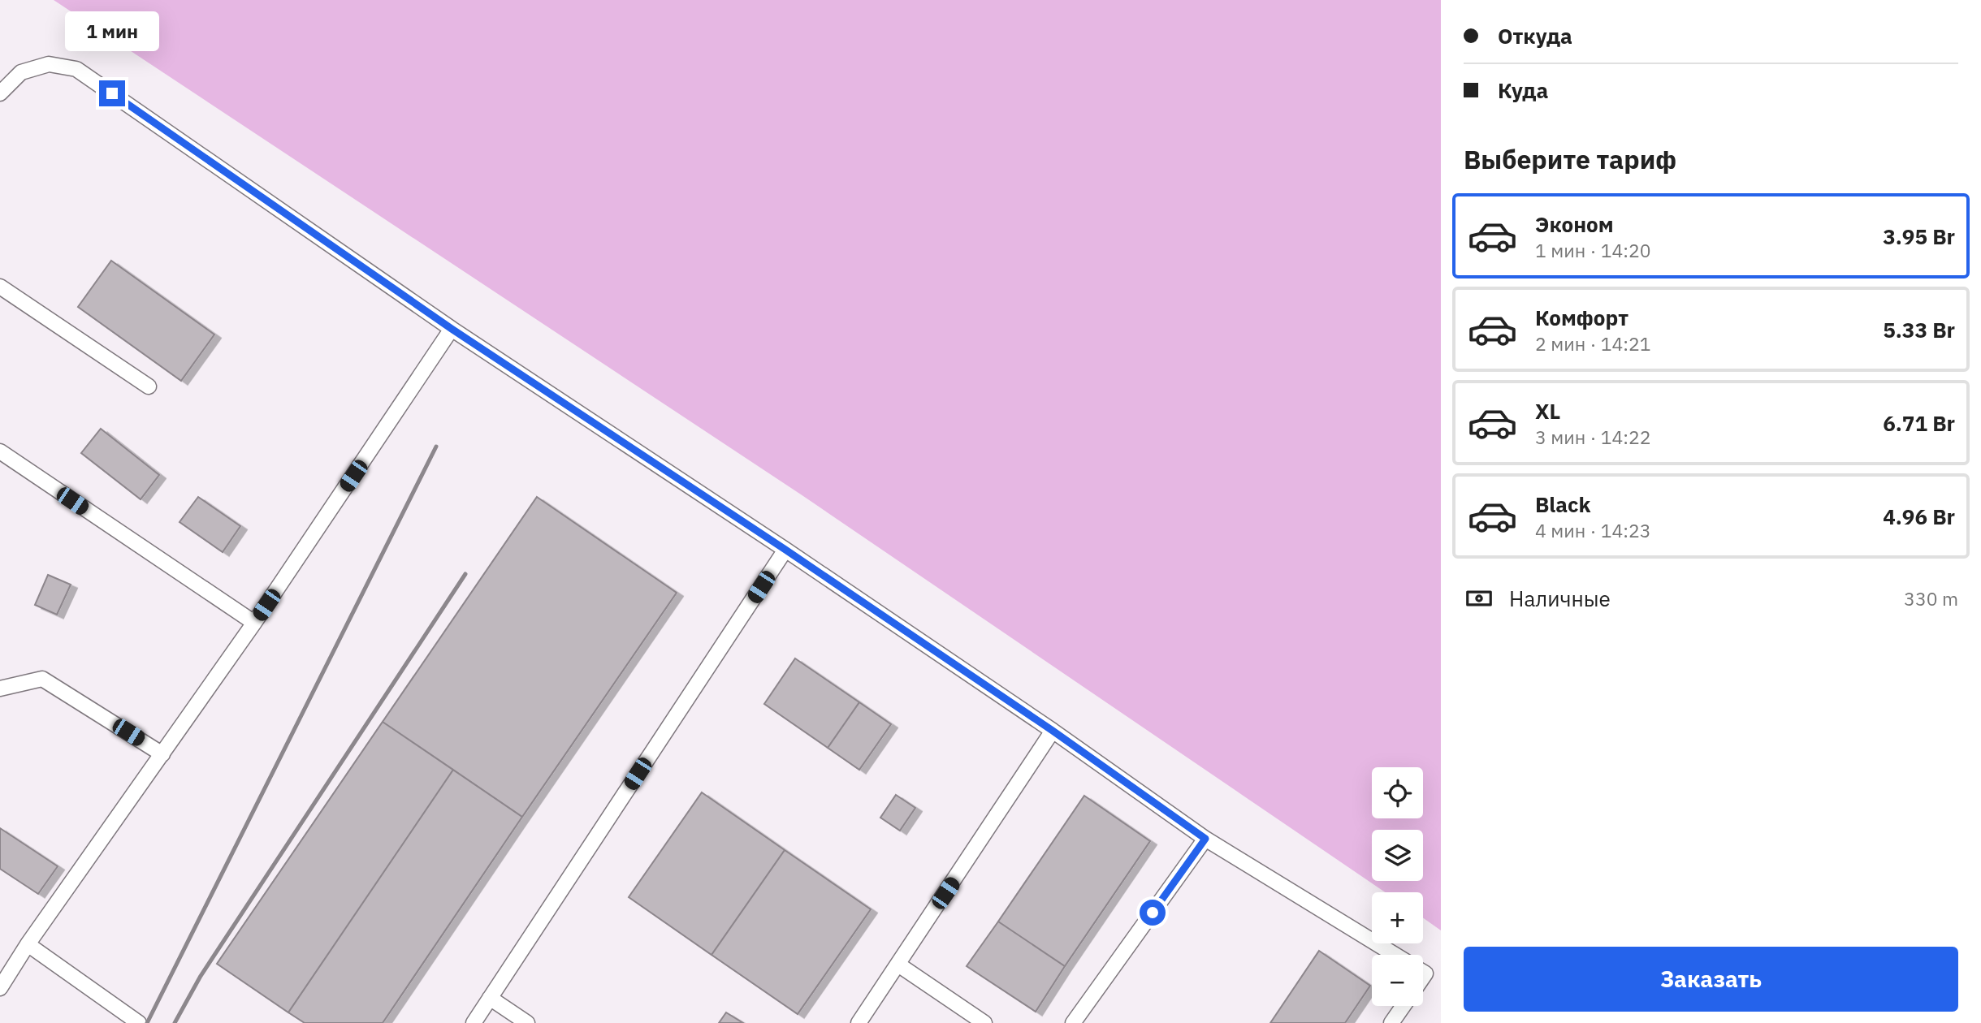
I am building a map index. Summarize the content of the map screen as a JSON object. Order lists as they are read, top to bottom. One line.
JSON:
{"page":{"banner":["Откуда","Куда"],"bubble":"1 мин","heading":"Выберите тариф","list":[{"name":"Эконом","note":"1 мин · 14:20","value":"3.95 Br"},{"name":"Комфорт","note":"2 мин · 14:21","value":"5.33 Br"},{"name":"XL","note":"3 мин · 14:22","value":"6.71 Br"},{"name":"Black","note":"4 мин · 14:23","value":"4.96 Br"}],"pay":["Наличные","330 m"],"map_buttons":["+","−"],"buttons":"Заказать"}}
